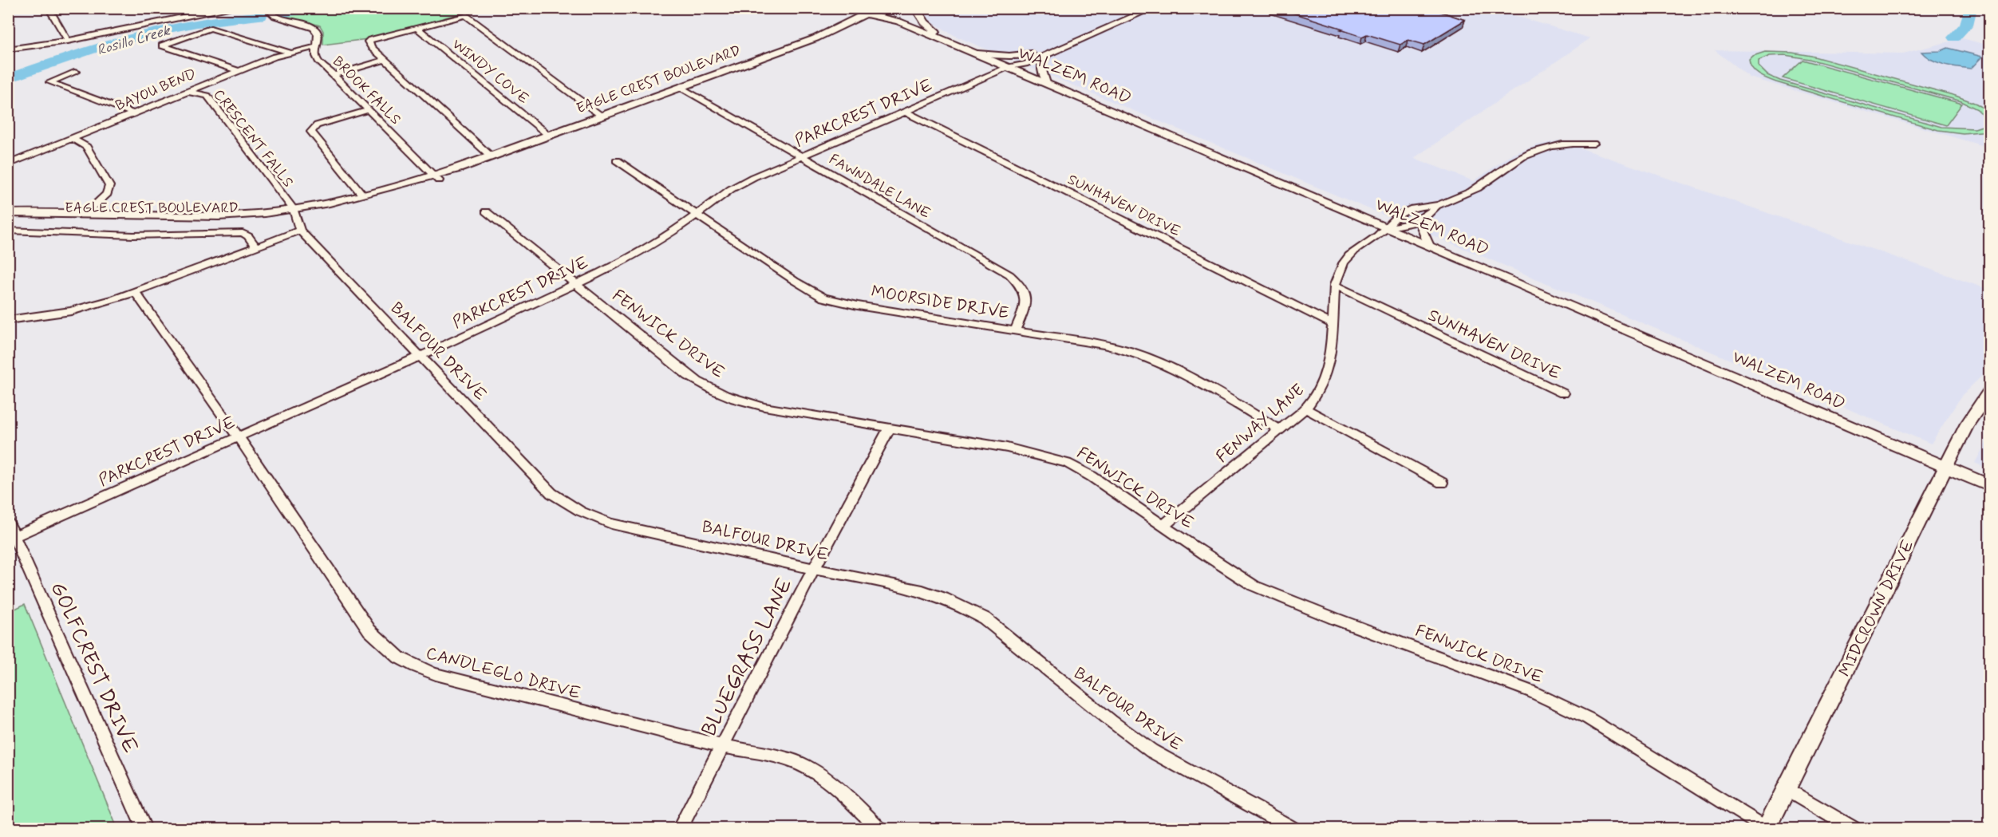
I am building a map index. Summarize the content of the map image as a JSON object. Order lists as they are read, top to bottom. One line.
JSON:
{"streets":{"main road":["WALZEM ROAD","EAGLE CREST BOULEVARD","MIDCROWN DRIVE"],"street":["WINDY COVE","BAYOU BEND","BROOK FALLS","PARKCREST DRIVE","CRESCENT FALLS","FAWNDALE LANE","SUNHAVEN DRIVE","MOORSIDE DRIVE","FENWICK DRIVE","BALFOUR DRIVE","FENWAY LANE","BLUEGRASS LANE","GOLFCREST DRIVE","CANDLEGLO DRIVE"]},"crossings":[["WINDY COVE","EAGLE CREST BOULEVARD"],["WALZEM ROAD","EAGLE CREST BOULEVARD"],["WALZEM ROAD","PARKCREST DRIVE"],["WALZEM ROAD","FENWAY LANE"],["WALZEM ROAD","MIDCROWN DRIVE"],["EAGLE CREST BOULEVARD","BROOK FALLS"],["EAGLE CREST BOULEVARD","CRESCENT FALLS"],["EAGLE CREST BOULEVARD","FAWNDALE LANE"],["BAYOU BEND","BROOK FALLS"],["BAYOU BEND","CRESCENT FALLS"],["PARKCREST DRIVE","FAWNDALE LANE"],["PARKCREST DRIVE","SUNHAVEN DRIVE"],["PARKCREST DRIVE","MOORSIDE DRIVE"],["PARKCREST DRIVE","FENWICK DRIVE"],["PARKCREST DRIVE","BALFOUR DRIVE"],["PARKCREST DRIVE","GOLFCREST DRIVE"],["PARKCREST DRIVE","CANDLEGLO DRIVE"],["FAWNDALE LANE","MOORSIDE DRIVE"],["SUNHAVEN DRIVE","FENWAY LANE"],["MOORSIDE DRIVE","FENWAY LANE"],["FENWICK DRIVE","FENWAY LANE"],["FENWICK DRIVE","MIDCROWN DRIVE"],["FENWICK DRIVE","BLUEGRASS LANE"],["BALFOUR DRIVE","BLUEGRASS LANE"],["BLUEGRASS LANE","CANDLEGLO DRIVE"]],"water":["Rosillo Creek"]}
